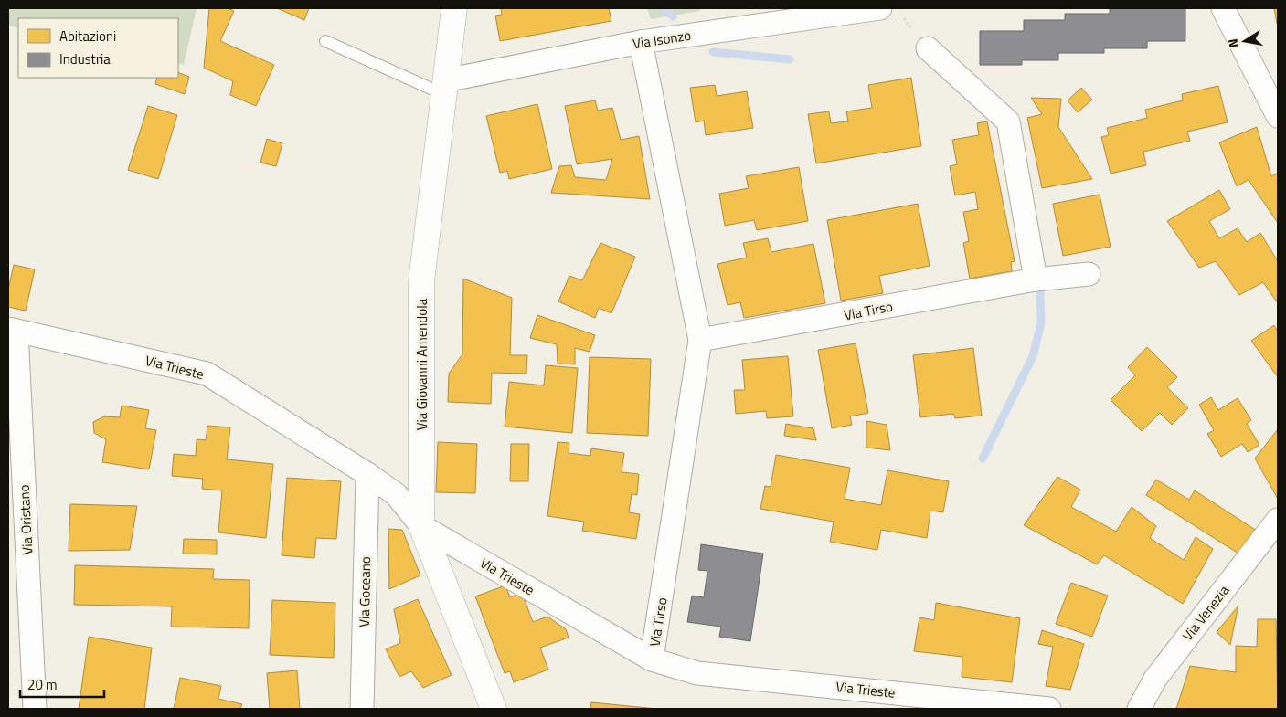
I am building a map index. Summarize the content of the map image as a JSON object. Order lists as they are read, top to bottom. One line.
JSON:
{"streets":{"street":["Via Isonzo","Via Tirso","Via Giovanni Amendola","Via Trieste","Via Oristano","Via Goceano","Via Venezia"]},"crossings":[["Via Isonzo","Via Tirso"],["Via Isonzo","Via Giovanni Amendola"],["Via Tirso","Via Trieste"],["Via Giovanni Amendola","Via Trieste"],["Via Trieste","Via Oristano"],["Via Trieste","Via Goceano"]],"legend":["Abitazioni","Industria"],"scale_bar":"20 m","north":"left"}
